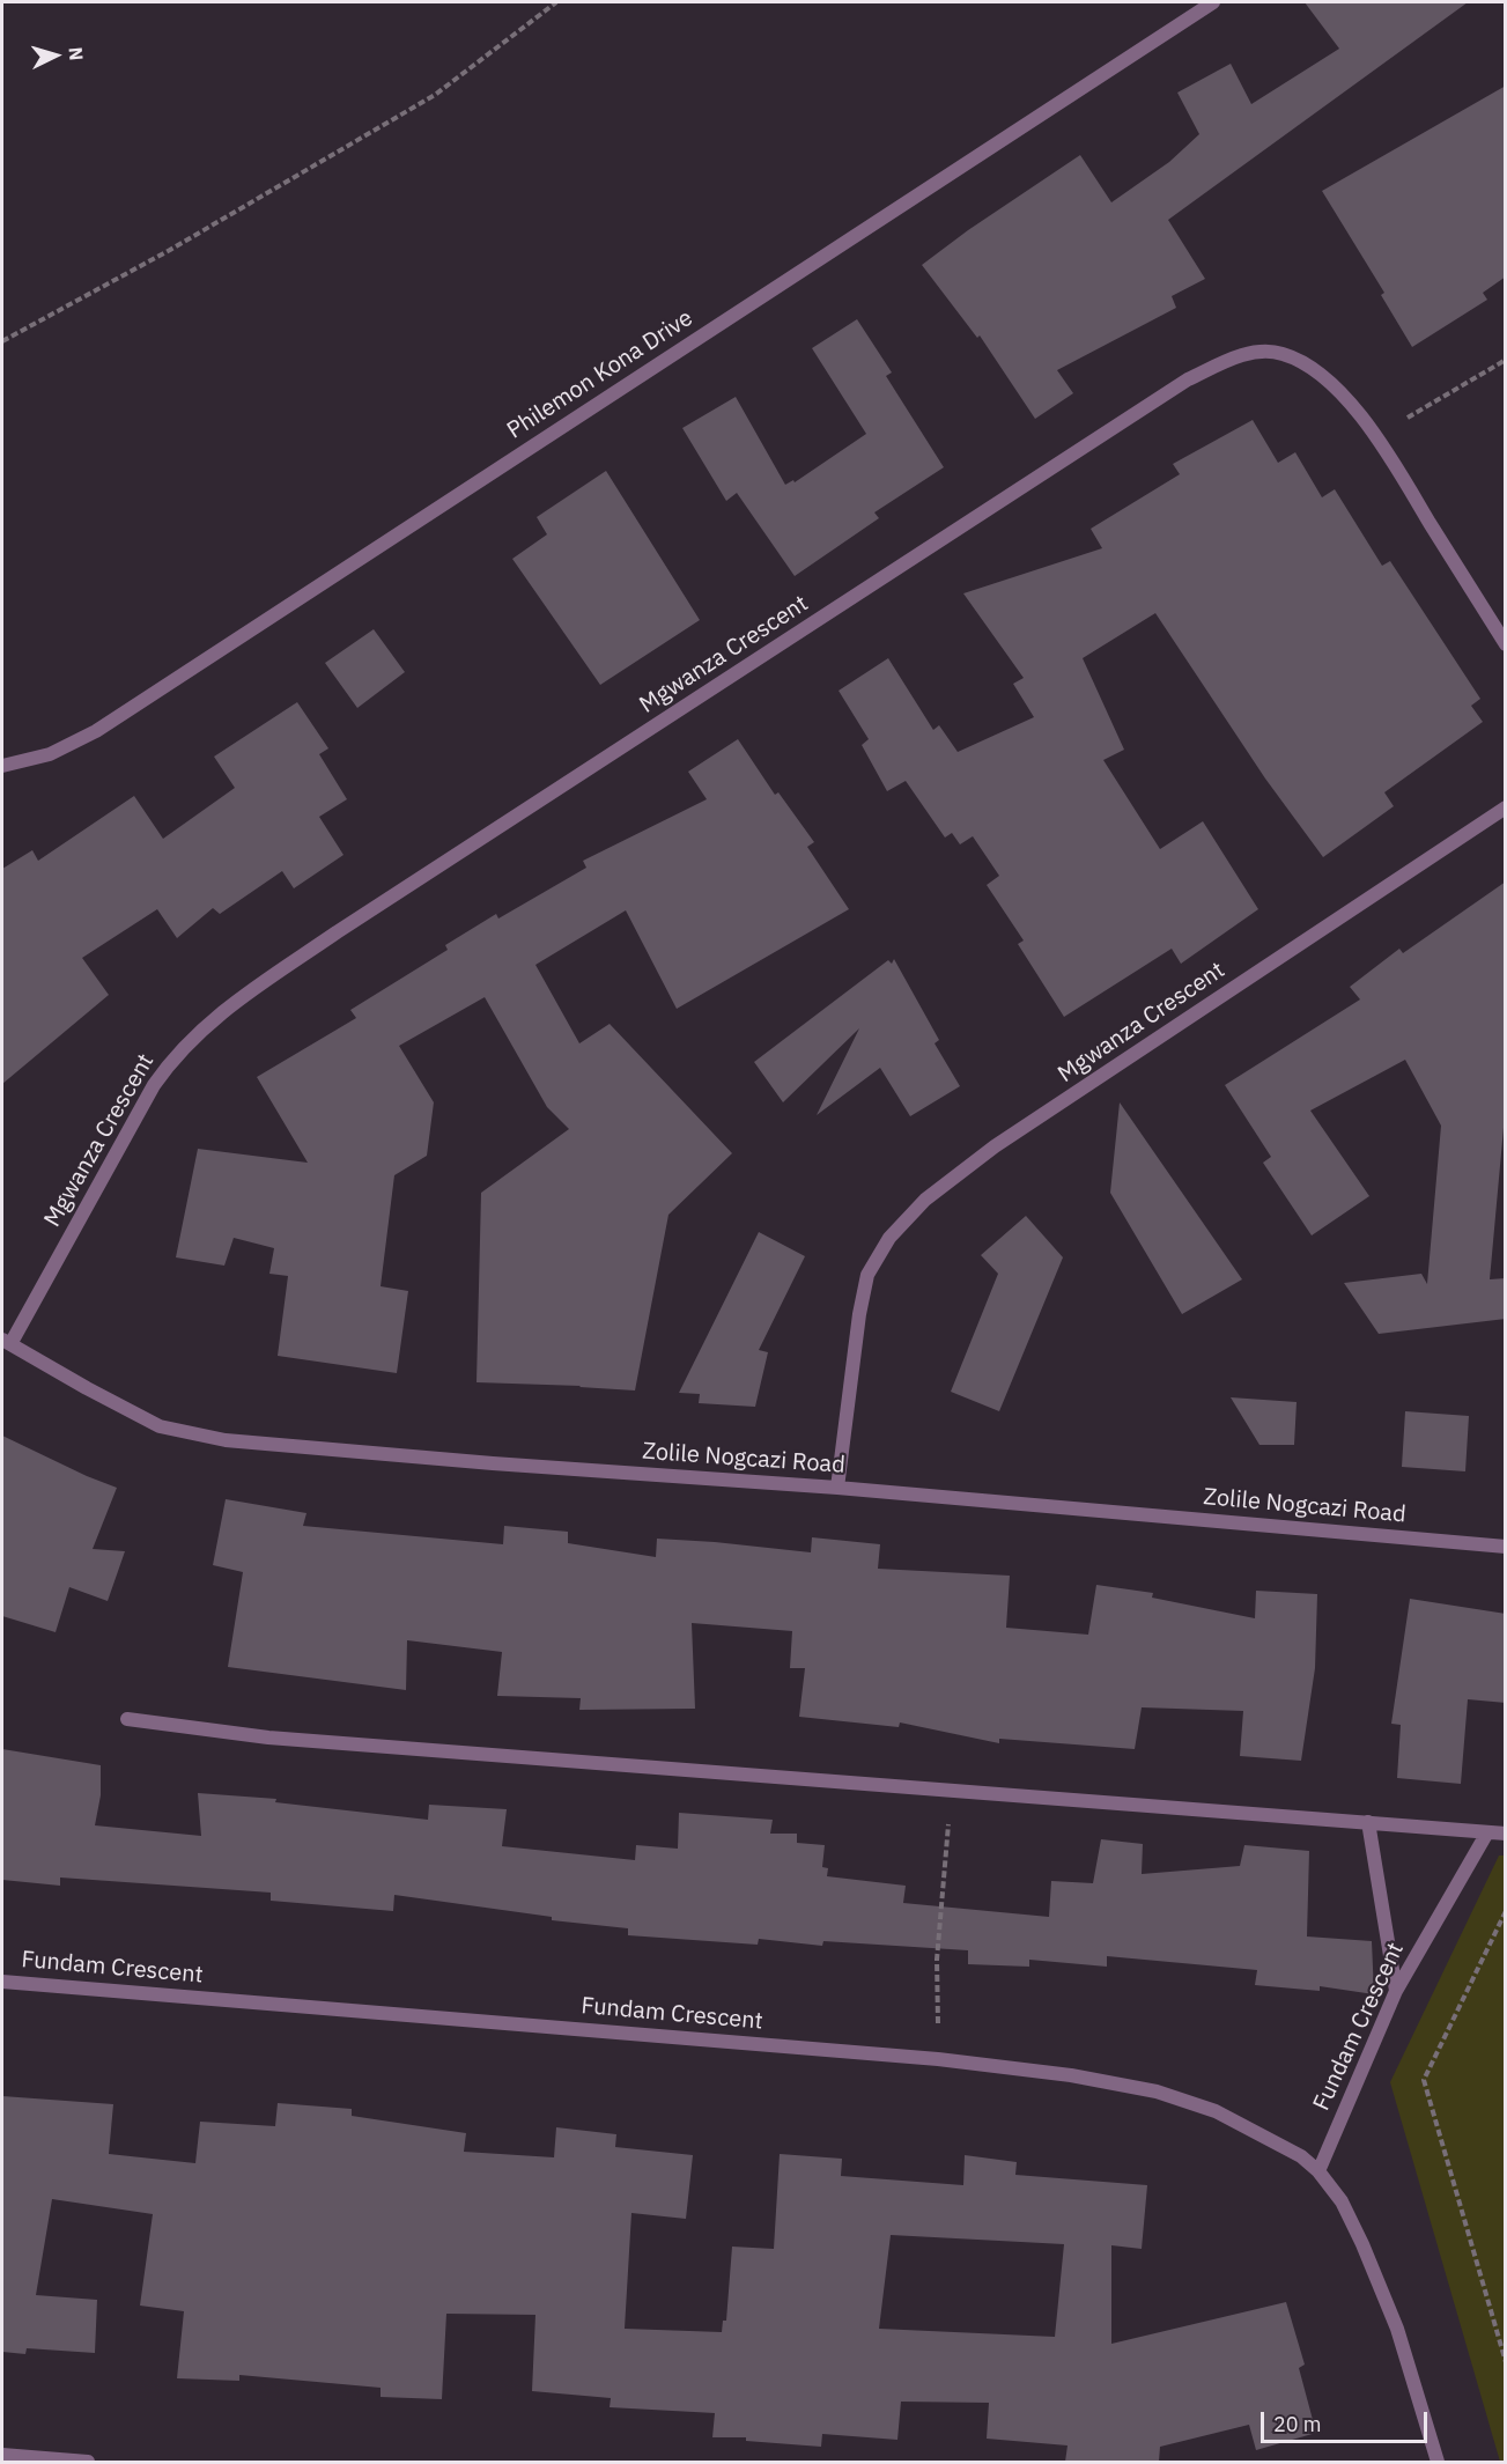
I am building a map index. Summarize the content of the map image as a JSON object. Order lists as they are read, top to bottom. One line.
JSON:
{"streets":{"street":["Philemon Kona Drive","Mgwanza Crescent","Zolile Nogcazi Road","Fundam Crescent"]},"crossings":[["Mgwanza Crescent","Zolile Nogcazi Road"]],"scale_bar":"20 m","north":"right"}
